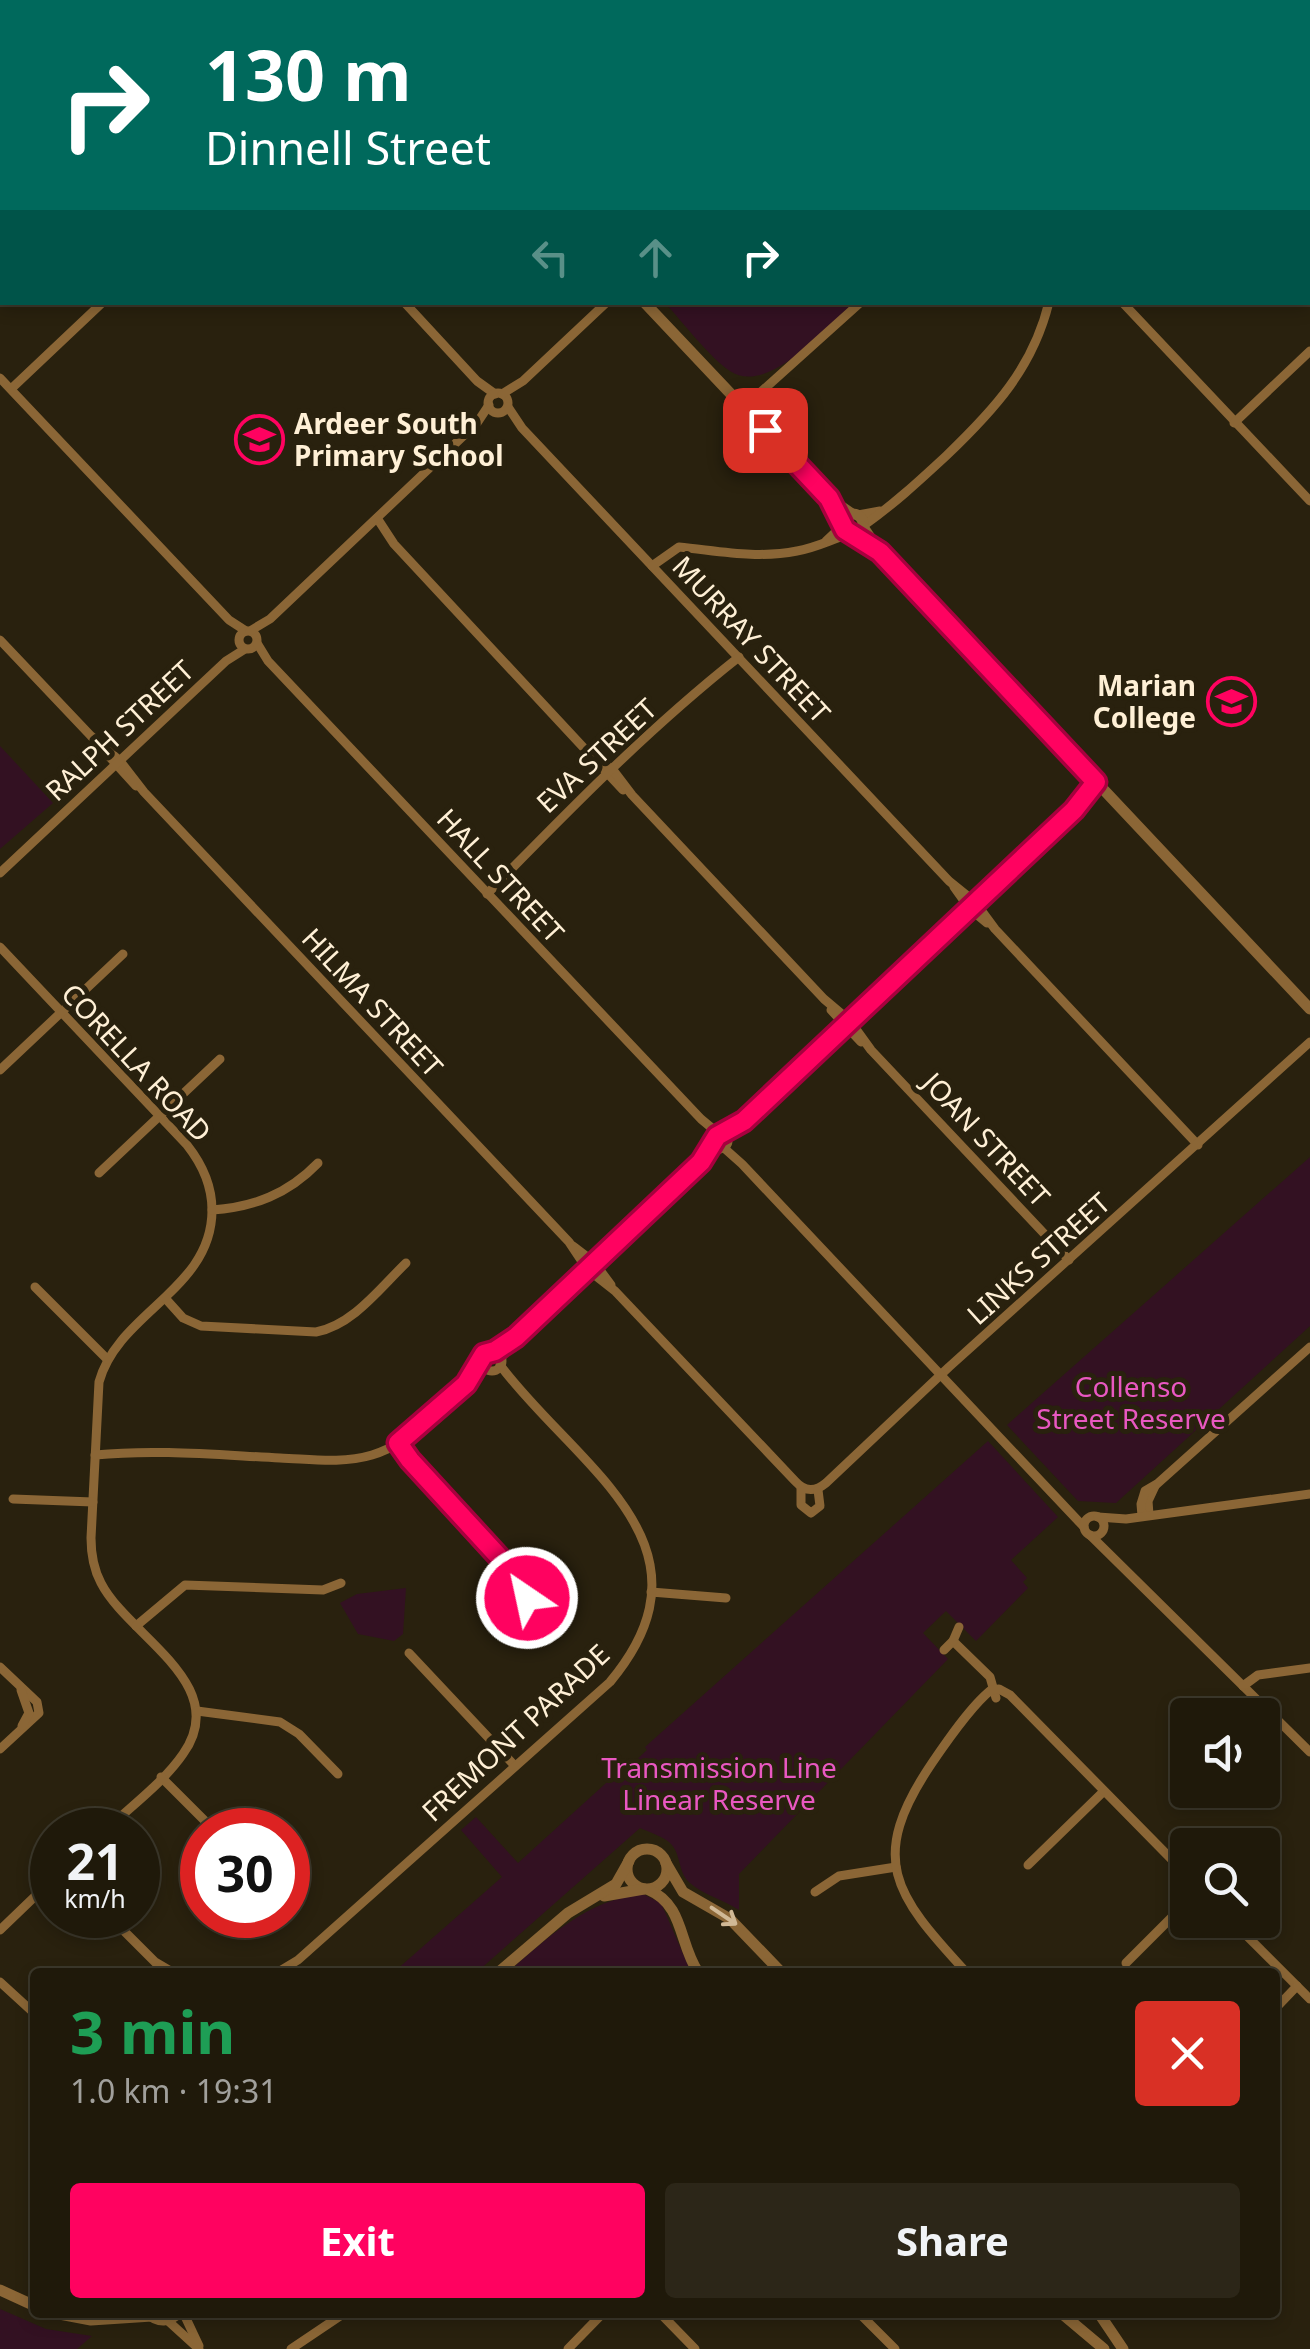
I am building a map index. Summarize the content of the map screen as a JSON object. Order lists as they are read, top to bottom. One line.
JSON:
{"streets":{"street":["MURRAY STREET","RALPH STREET","EVA STREET","HALL STREET","HILMA STREET","CORELLA ROAD","JOAN STREET","LINKS STREET","FREMONT PARADE"]},"crossings":[["MURRAY STREET","RALPH STREET"],["MURRAY STREET","EVA STREET"],["MURRAY STREET","LINKS STREET"],["RALPH STREET","HALL STREET"],["RALPH STREET","HILMA STREET"],["RALPH STREET","JOAN STREET"],["EVA STREET","HALL STREET"],["EVA STREET","JOAN STREET"],["HALL STREET","LINKS STREET"],["HILMA STREET","LINKS STREET"],["JOAN STREET","LINKS STREET"]],"parks":["Collenso Street Reserve","Transmission Line Linear Reserve"],"places":{"school or university":["Ardeer South Primary School","Marian College"]},"page":{"turn":["130 m","Dinnell Street"],"speed":"21 km/h","limit":"30","heading":["3 min","1.0 km · 19:31"],"buttons":["Exit","Share"]}}
